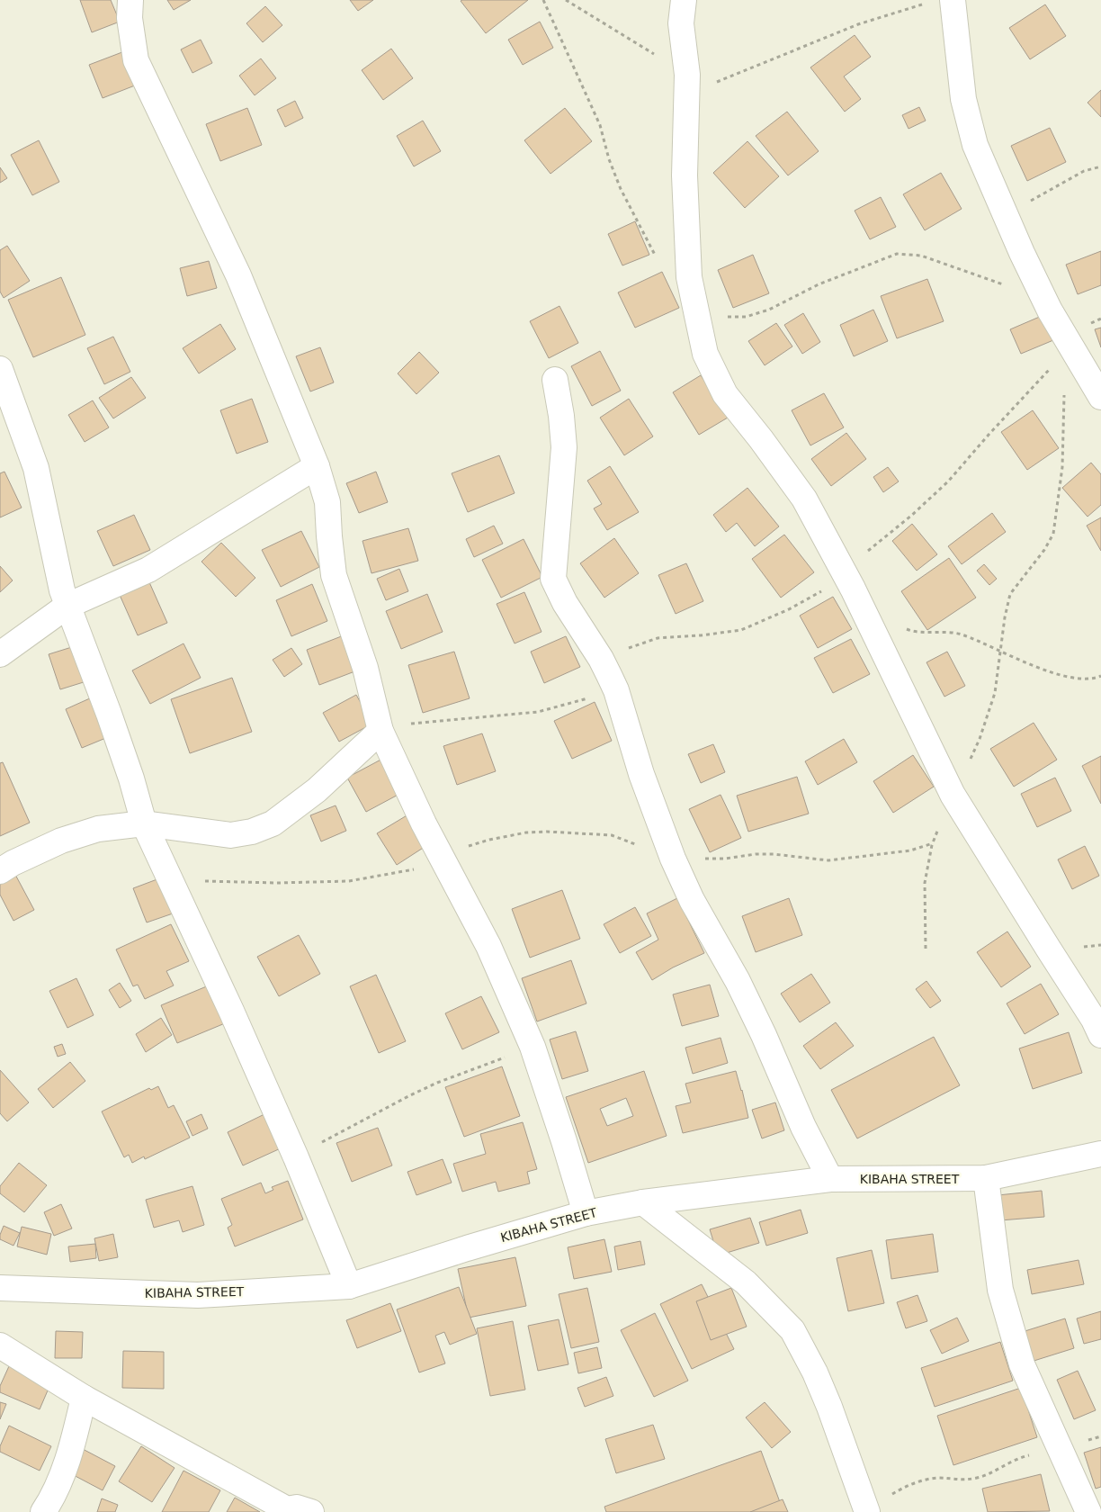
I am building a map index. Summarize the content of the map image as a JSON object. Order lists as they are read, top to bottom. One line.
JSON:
{"streets":{"street":["KIBAHA STREET"]}}
